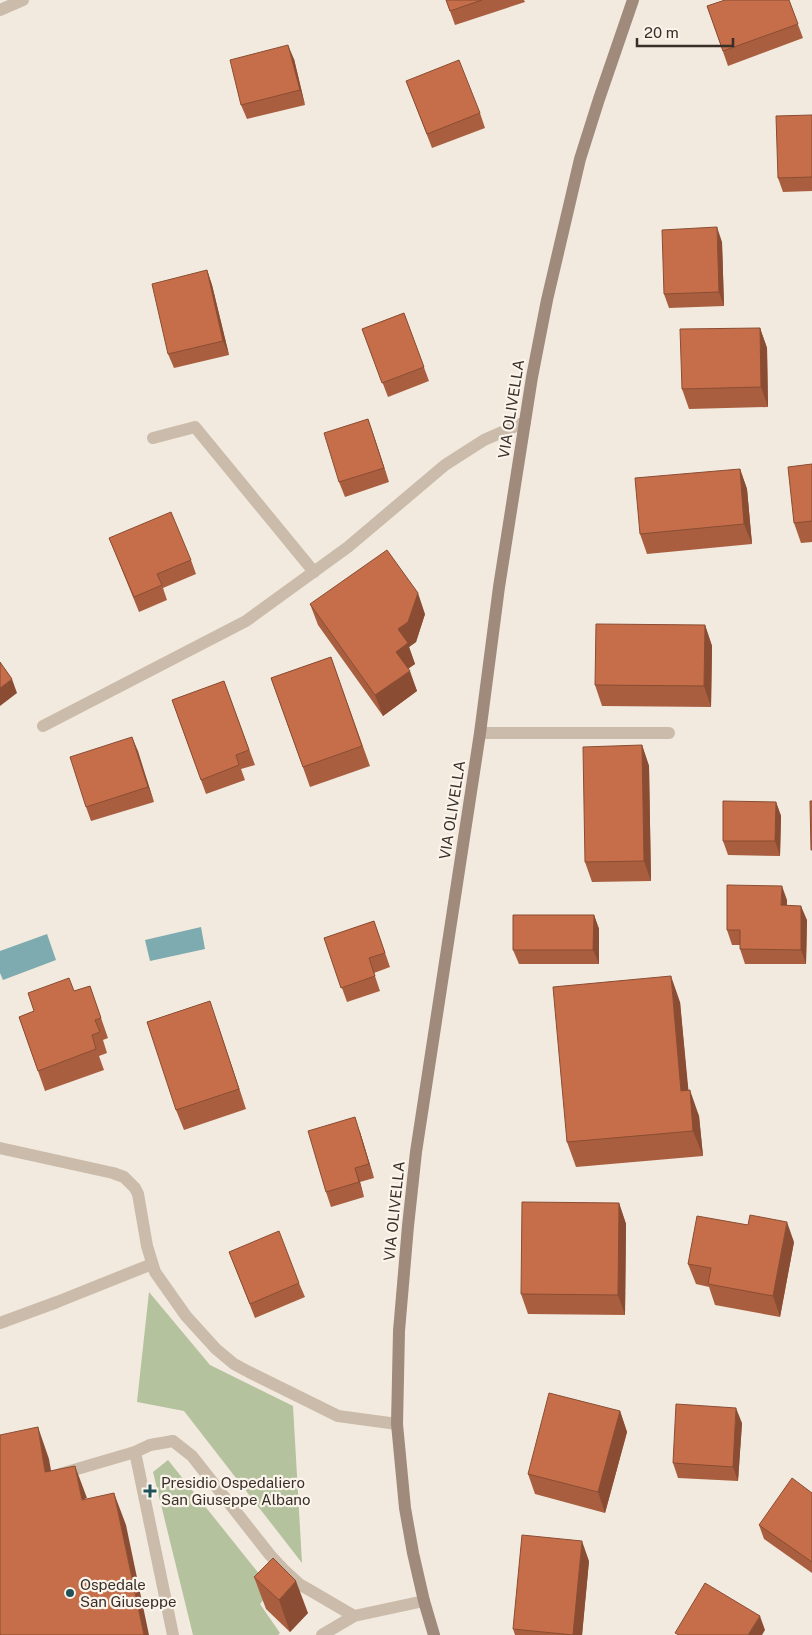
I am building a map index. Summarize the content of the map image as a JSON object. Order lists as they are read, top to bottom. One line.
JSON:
{"streets":{"main road":["VIA OLIVELLA"]},"places":{"health":["Presidio Ospedaliero San Giuseppe Albano"],"other":["Ospedale San Giuseppe"]},"scale_bar":"20 m"}
